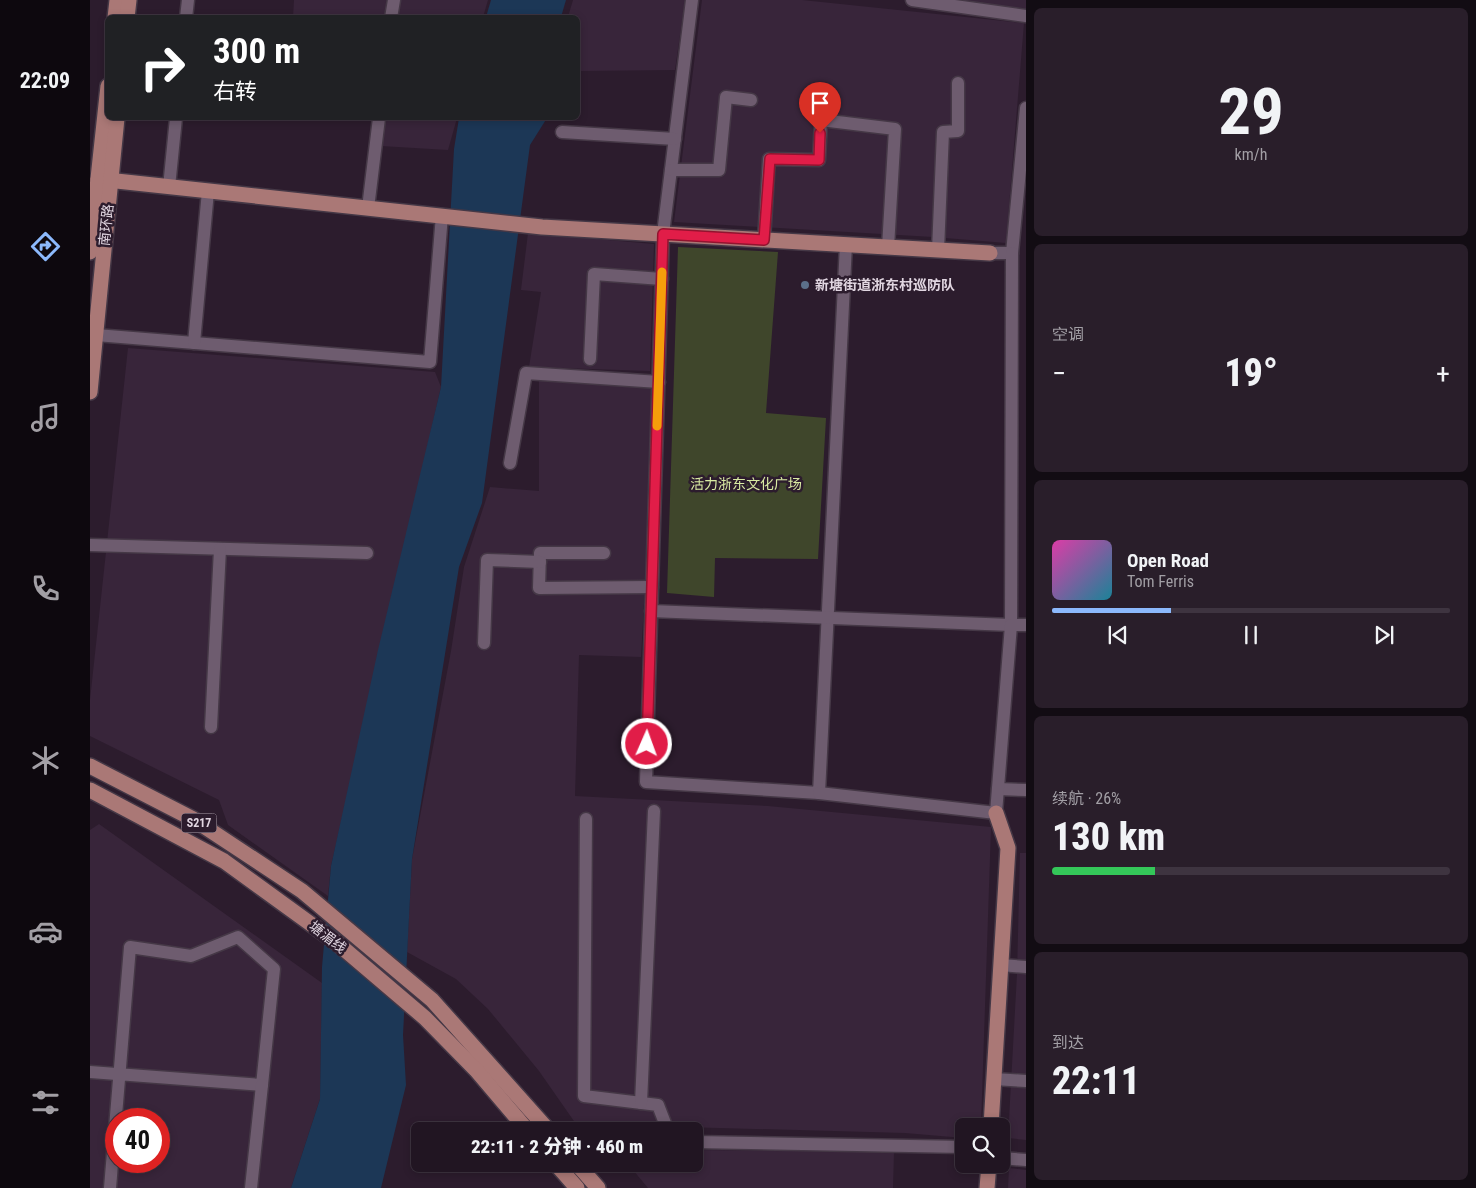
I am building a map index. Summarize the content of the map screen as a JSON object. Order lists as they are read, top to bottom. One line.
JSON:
{"streets":{"main road":["南环路","S217","塘湄线"]},"parks":["活力浙东文化广场"],"places":["新塘街道浙东村巡防队"],"page":{"tabs":"22:09","tile":[["29","km/h"],"空调",["续航 · 26%","130 km"],["到达","22:11"]],"turn":["300 m","右转"],"heat":["−","19°","+"],"song":["Open Road","Tom Ferris"],"limit":"40","trip":"22:11 · 2 分钟 · 460 m"}}
